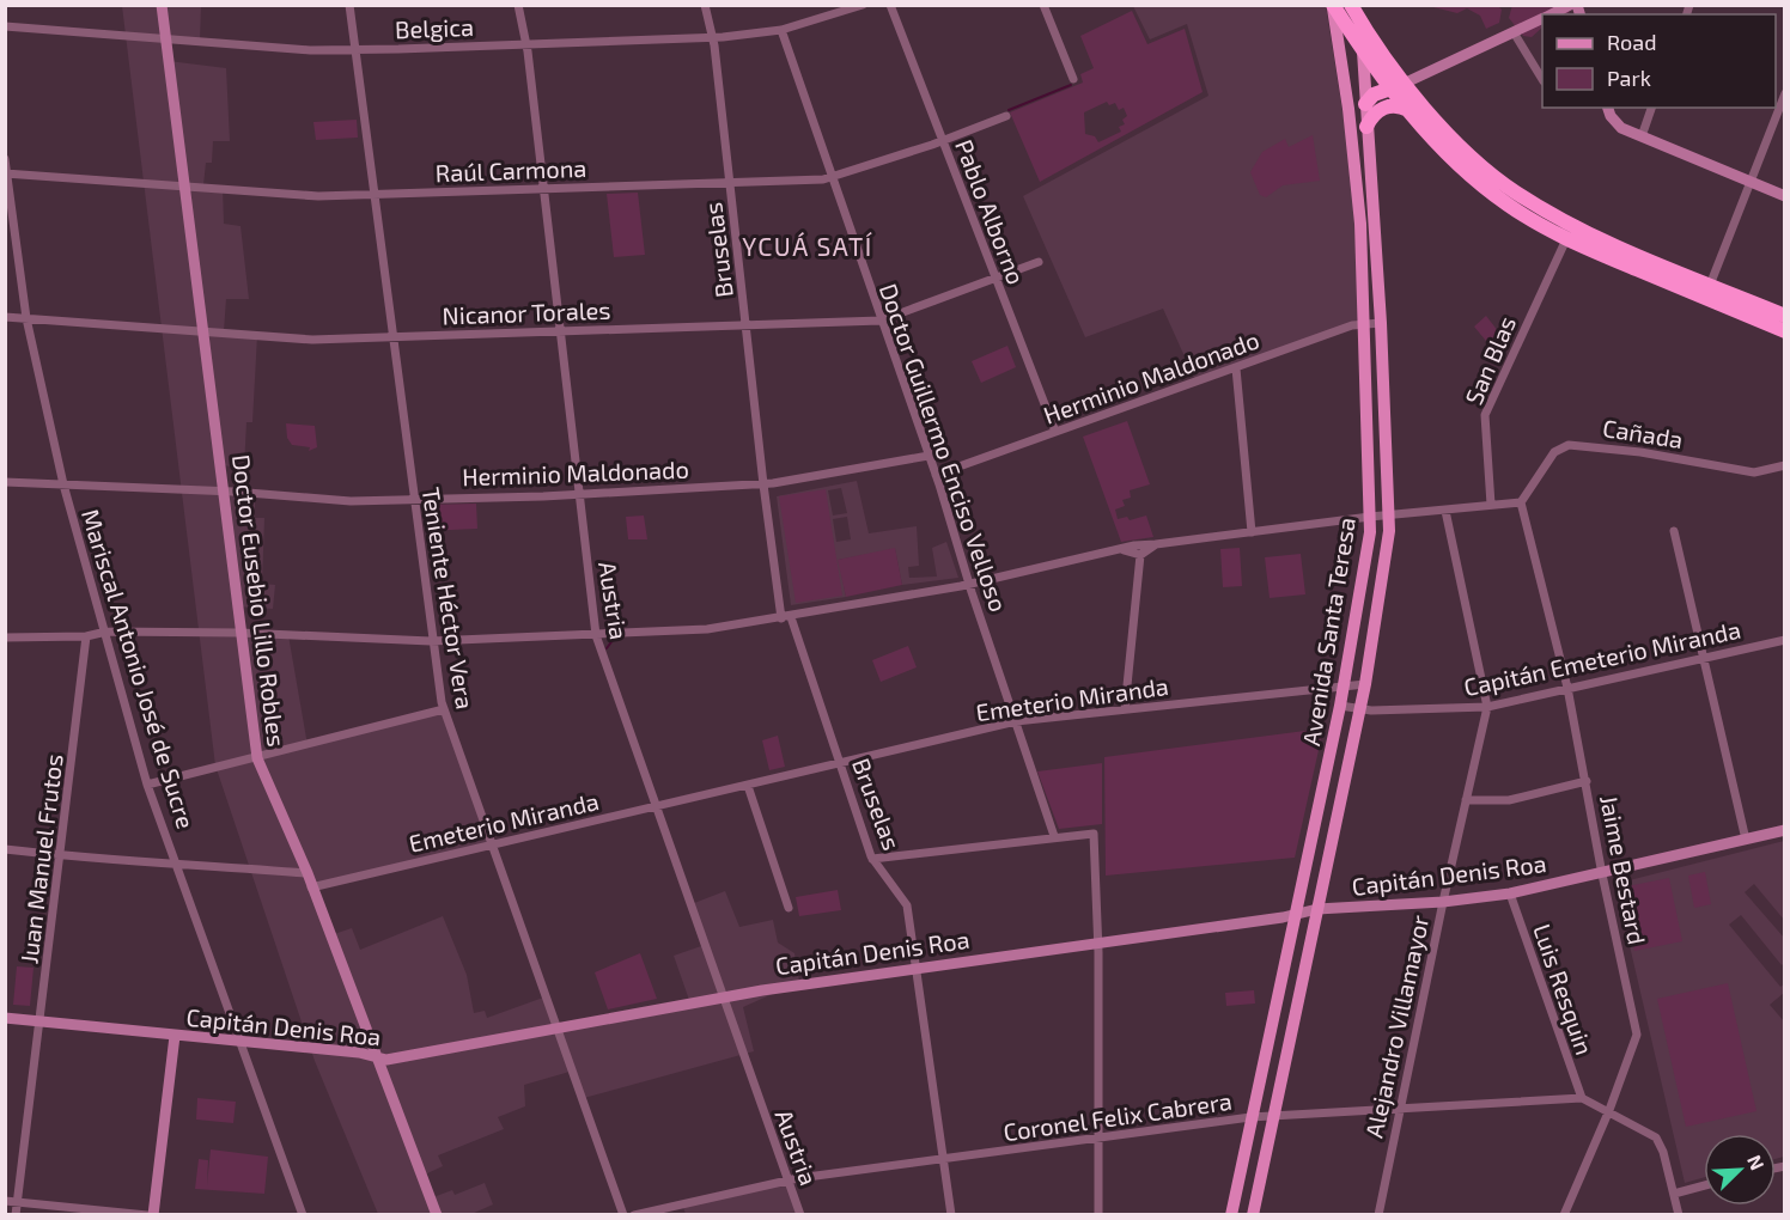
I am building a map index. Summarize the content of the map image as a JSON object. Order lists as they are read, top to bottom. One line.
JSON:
{"streets":{"main road":["Doctor Eusebio Lillo Robles","Avenida Santa Teresa","Capitán Denis Roa"],"street":["Belgica","Raúl Carmona","Pablo Alborno","Bruselas","Nicanor Torales","San Blas","Herminio Maldonado","Cañada","Doctor Guillermo Enciso Velloso","Teniente Héctor Vera","Austria","Capitán Emeterio Miranda","Mariscal Antonio José de Sucre","Emeterio Miranda","Juan Manuel Frutos","Jaime Bestard","Luis Resquin","Alejandro Villamayor","Coronel Felix Cabrera"]},"crossings":[["Belgica","Bruselas"],["Belgica","Doctor Guillermo Enciso Velloso"],["Belgica","Teniente Héctor Vera"],["Belgica","Doctor Eusebio Lillo Robles"],["Belgica","Austria"],["Raúl Carmona","Pablo Alborno"],["Raúl Carmona","Bruselas"],["Raúl Carmona","Doctor Guillermo Enciso Velloso"],["Raúl Carmona","Teniente Héctor Vera"],["Raúl Carmona","Doctor Eusebio Lillo Robles"],["Raúl Carmona","Austria"],["Raúl Carmona","Mariscal Antonio José de Sucre"],["Pablo Alborno","Nicanor Torales"],["Pablo Alborno","Herminio Maldonado"],["Bruselas","Nicanor Torales"],["Bruselas","Herminio Maldonado"],["Bruselas","Emeterio Miranda"],["Bruselas","Capitán Denis Roa"],["Bruselas","Coronel Felix Cabrera"],["Nicanor Torales","Doctor Guillermo Enciso Velloso"],["Nicanor Torales","Teniente Héctor Vera"],["Nicanor Torales","Doctor Eusebio Lillo Robles"],["Nicanor Torales","Austria"],["Nicanor Torales","Mariscal Antonio José de Sucre"],["Herminio Maldonado","Doctor Guillermo Enciso Velloso"],["Herminio Maldonado","Teniente Héctor Vera"],["Herminio Maldonado","Doctor Eusebio Lillo Robles"],["Herminio Maldonado","Austria"],["Herminio Maldonado","Avenida Santa Teresa"],["Herminio Maldonado","Mariscal Antonio José de Sucre"],["Cañada","Jaime Bestard"],["Doctor Guillermo Enciso Velloso","Emeterio Miranda"],["Teniente Héctor Vera","Emeterio Miranda"],["Teniente Héctor Vera","Capitán Denis Roa"],["Doctor Eusebio Lillo Robles","Emeterio Miranda"],["Doctor Eusebio Lillo Robles","Capitán Denis Roa"],["Austria","Emeterio Miranda"],["Austria","Capitán Denis Roa"],["Austria","Coronel Felix Cabrera"],["Avenida Santa Teresa","Capitán Emeterio Miranda"],["Avenida Santa Teresa","Emeterio Miranda"],["Avenida Santa Teresa","Capitán Denis Roa"],["Avenida Santa Teresa","Coronel Felix Cabrera"],["Capitán Emeterio Miranda","Jaime Bestard"],["Capitán Emeterio Miranda","Alejandro Villamayor"],["Mariscal Antonio José de Sucre","Capitán Denis Roa"],["Juan Manuel Frutos","Capitán Denis Roa"],["Jaime Bestard","Capitán Denis Roa"],["Jaime Bestard","Coronel Felix Cabrera"],["Capitán Denis Roa","Luis Resquin"],["Capitán Denis Roa","Alejandro Villamayor"],["Luis Resquin","Coronel Felix Cabrera"],["Alejandro Villamayor","Coronel Felix Cabrera"]],"districts":["YCUÁ SATÍ"],"legend":["Road","Park"],"north":"top right"}
